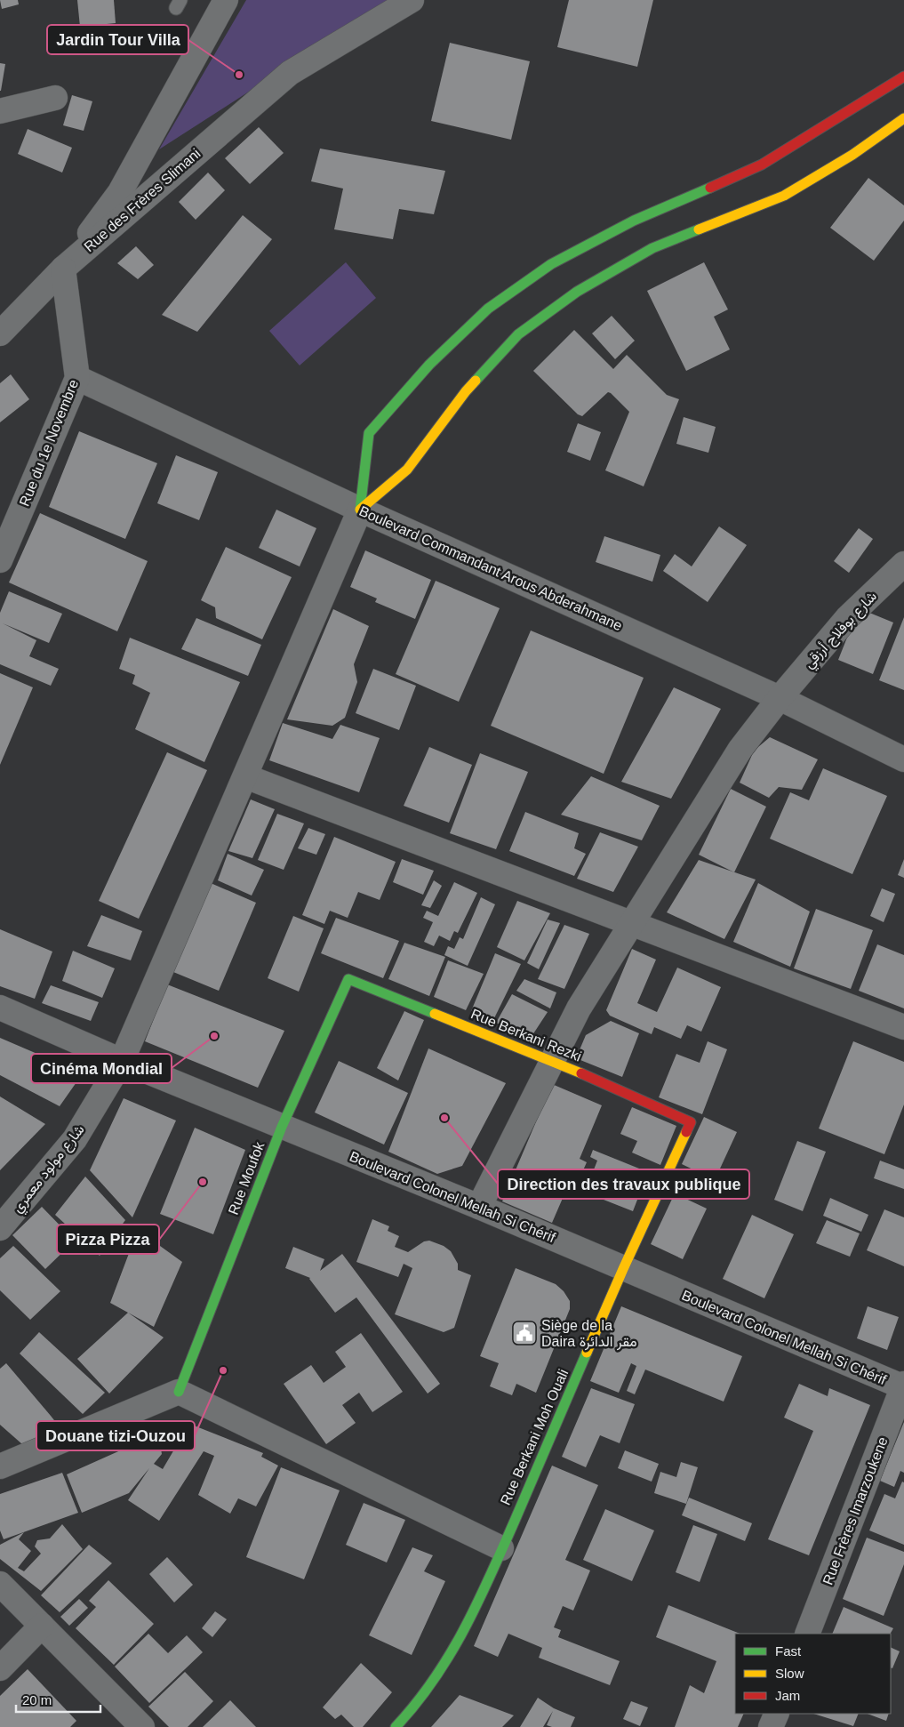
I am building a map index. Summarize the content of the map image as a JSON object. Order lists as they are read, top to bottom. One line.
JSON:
{"streets":{"street":["Rue des Frères Slimani","Rue du 1e Novembre","Boulevard Commandant Arous Abderahmane","شارع بوفلاح أرزقي","Rue Berkani Rezki","شارع مولود معمري","Rue Moufok","Boulevard Colonel Mellah Si Chérif","Rue Berkani Moh Ouali","Rue Frères Imarzoukene"]},"crossings":[["Rue des Frères Slimani","Rue du 1e Novembre"],["Rue du 1e Novembre","Boulevard Commandant Arous Abderahmane"],["Boulevard Commandant Arous Abderahmane","شارع بوفلاح أرزقي"],["Boulevard Commandant Arous Abderahmane","شارع مولود معمري"],["شارع بوفلاح أرزقي","Rue Berkani Rezki"],["شارع بوفلاح أرزقي","Boulevard Colonel Mellah Si Chérif"],["Rue Berkani Rezki","Rue Moufok"],["Rue Berkani Rezki","Rue Berkani Moh Ouali"],["شارع مولود معمري","Boulevard Colonel Mellah Si Chérif"],["Rue Moufok","Boulevard Colonel Mellah Si Chérif"],["Boulevard Colonel Mellah Si Chérif","Rue Berkani Moh Ouali"],["Boulevard Colonel Mellah Si Chérif","Rue Frères Imarzoukene"]],"places":{"other":["Jardin Tour Villa","Cinéma Mondial","Direction des travaux publique","Pizza Pizza","Douane tizi-Ouzou"],"public building":["Siège de la Daira مقر الدائرة"]},"legend":["Fast","Slow","Jam"],"scale_bar":"20 m"}
